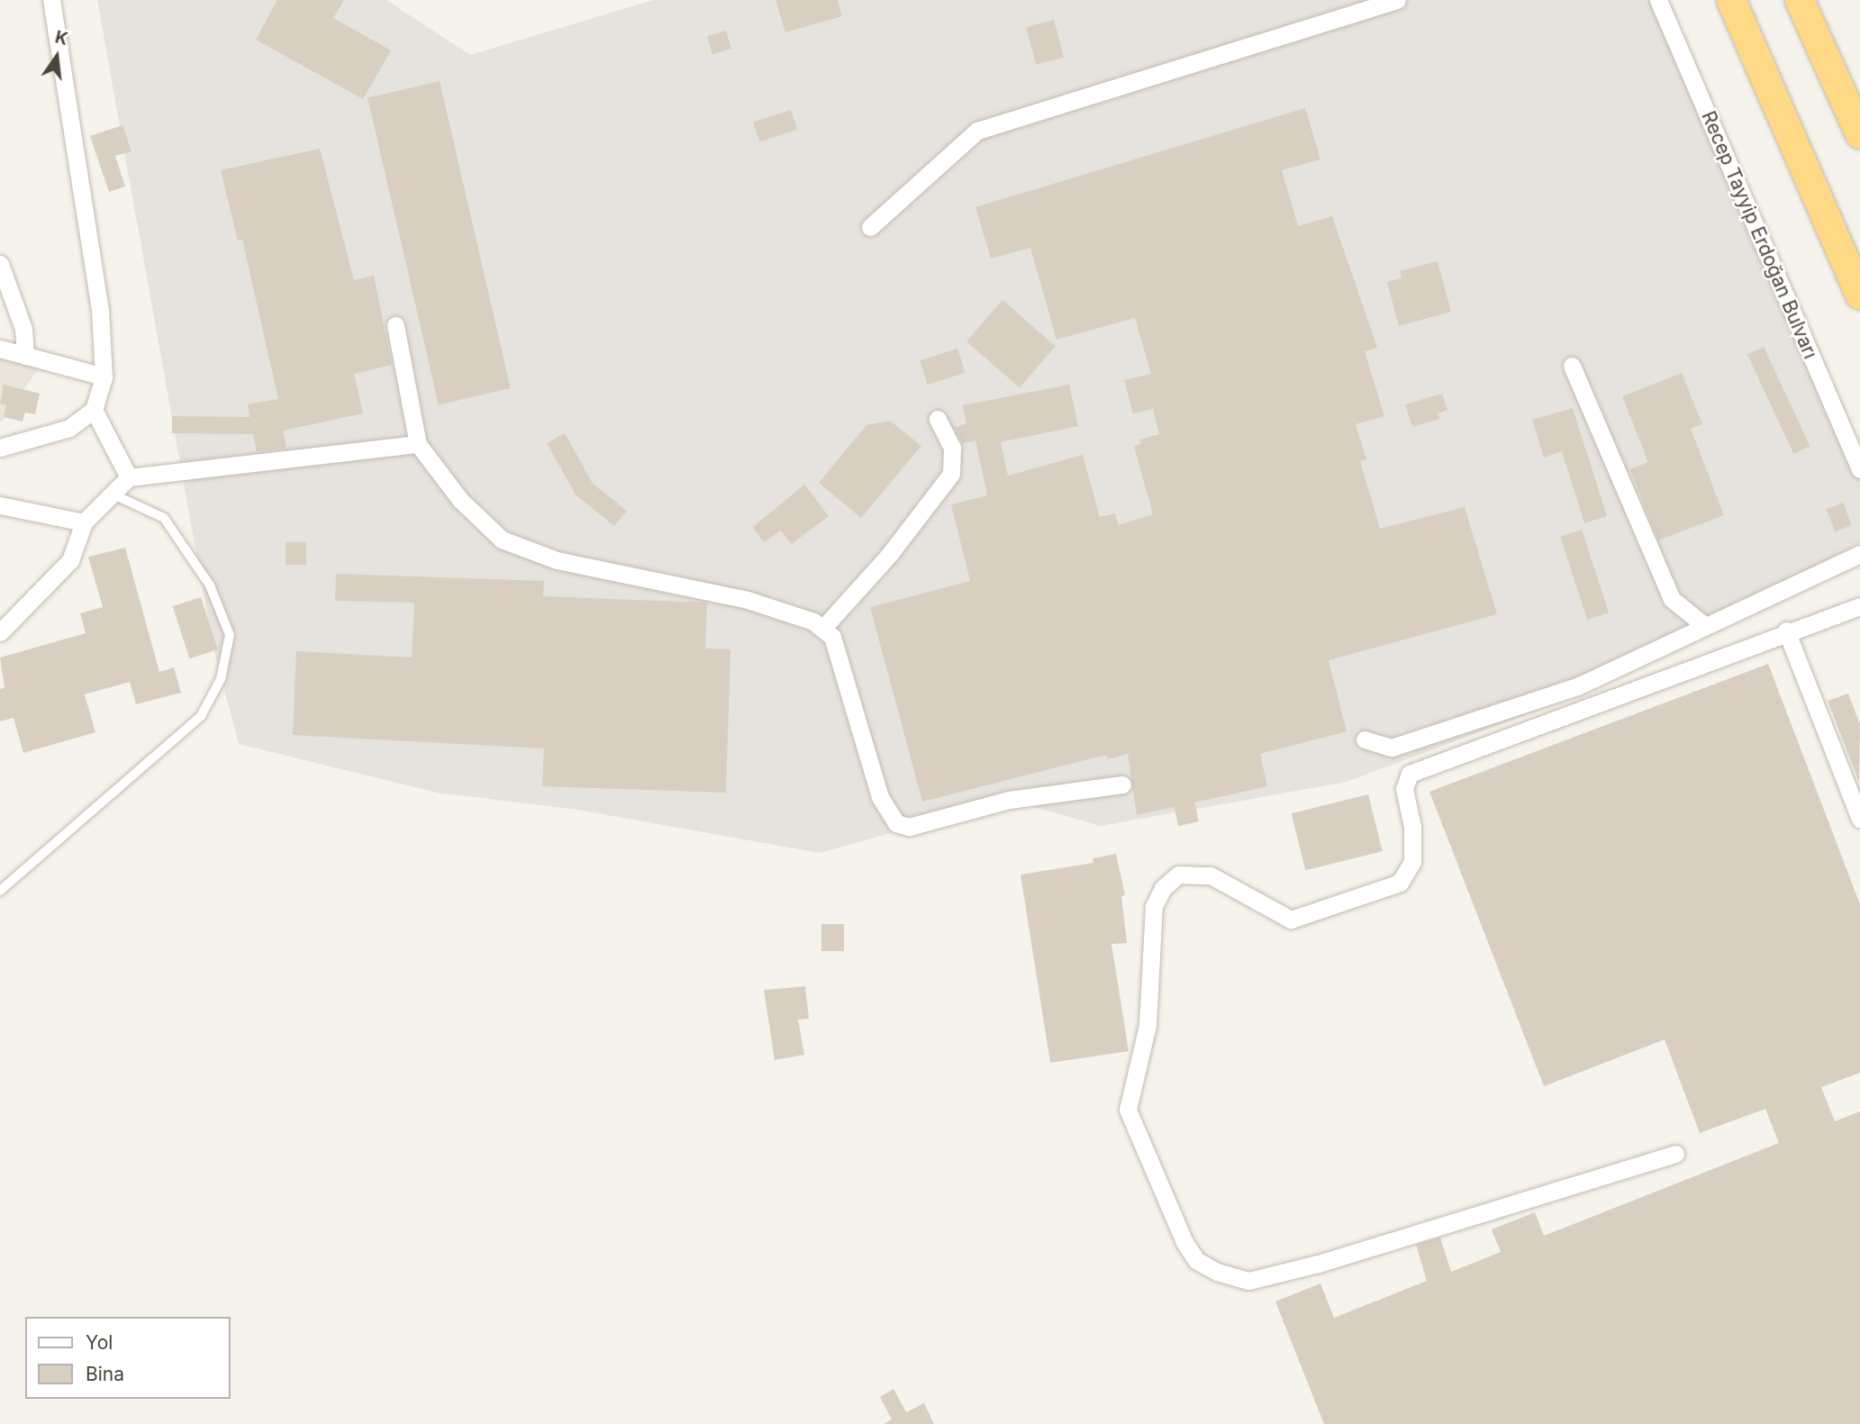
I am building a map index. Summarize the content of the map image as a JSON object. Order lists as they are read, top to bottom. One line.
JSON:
{"streets":{"street":["Recep Tayyip Erdoğan Bulvarı"]},"legend":["Yol","Bina"],"north":"top"}
